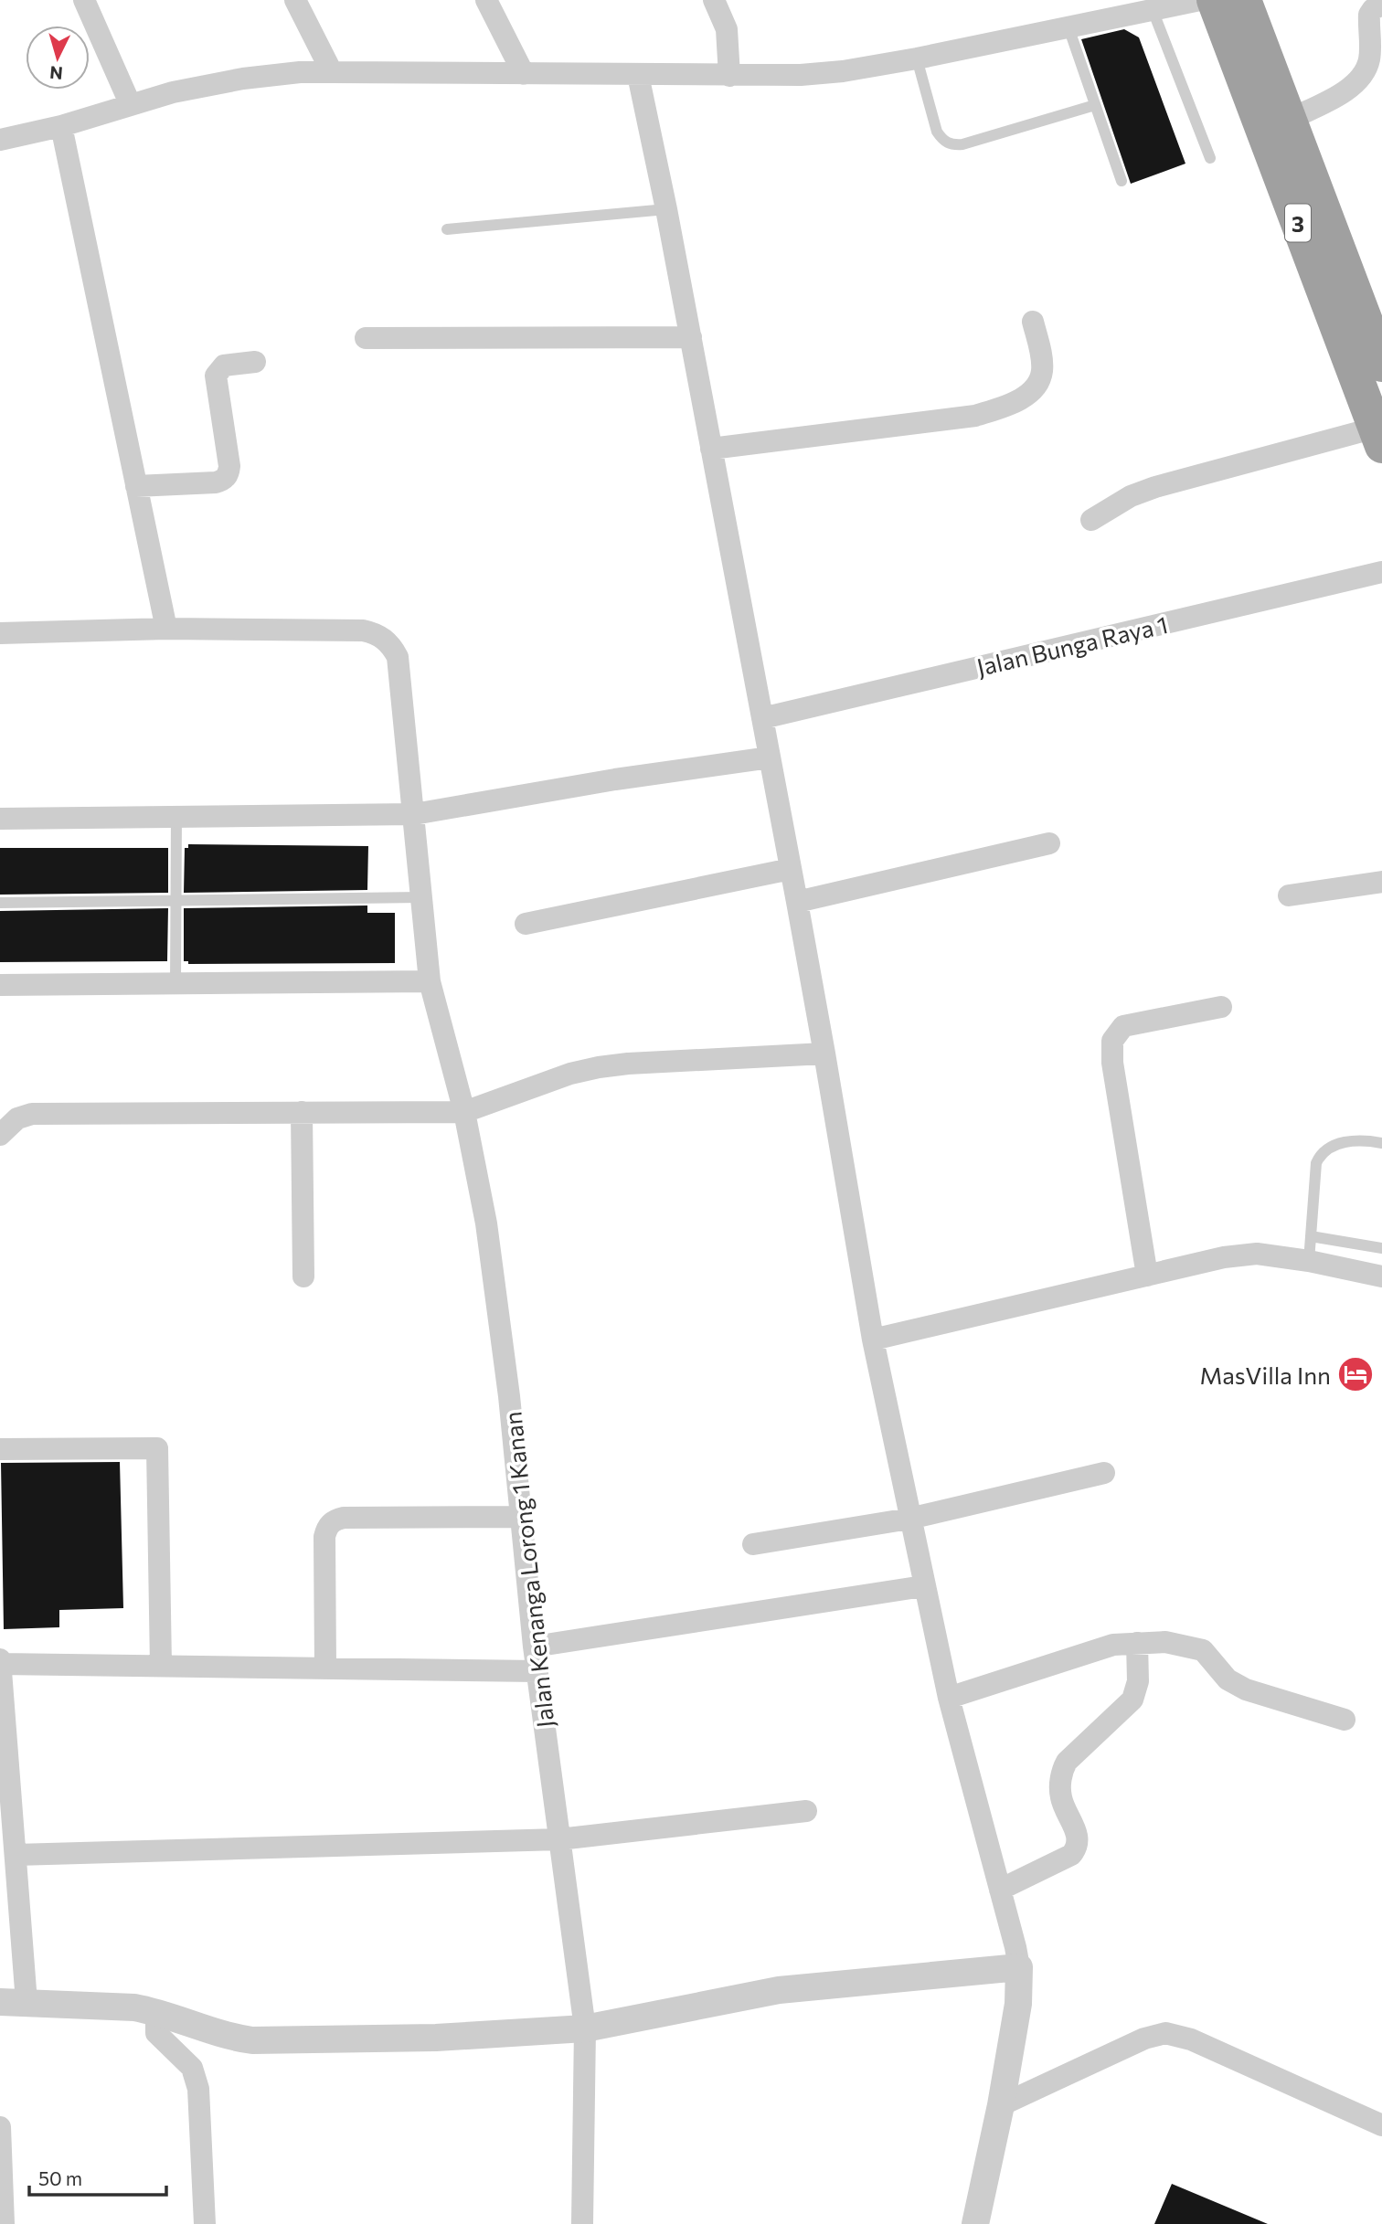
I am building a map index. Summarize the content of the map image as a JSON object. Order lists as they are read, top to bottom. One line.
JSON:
{"streets":{"highway":["3"],"street":["Jalan Bunga Raya 1","Jalan Kenanga Lorong 1 Kanan"]},"places":{"hotel":["MasVilla Inn"]},"scale_bar":"50 m","north":"bottom"}
